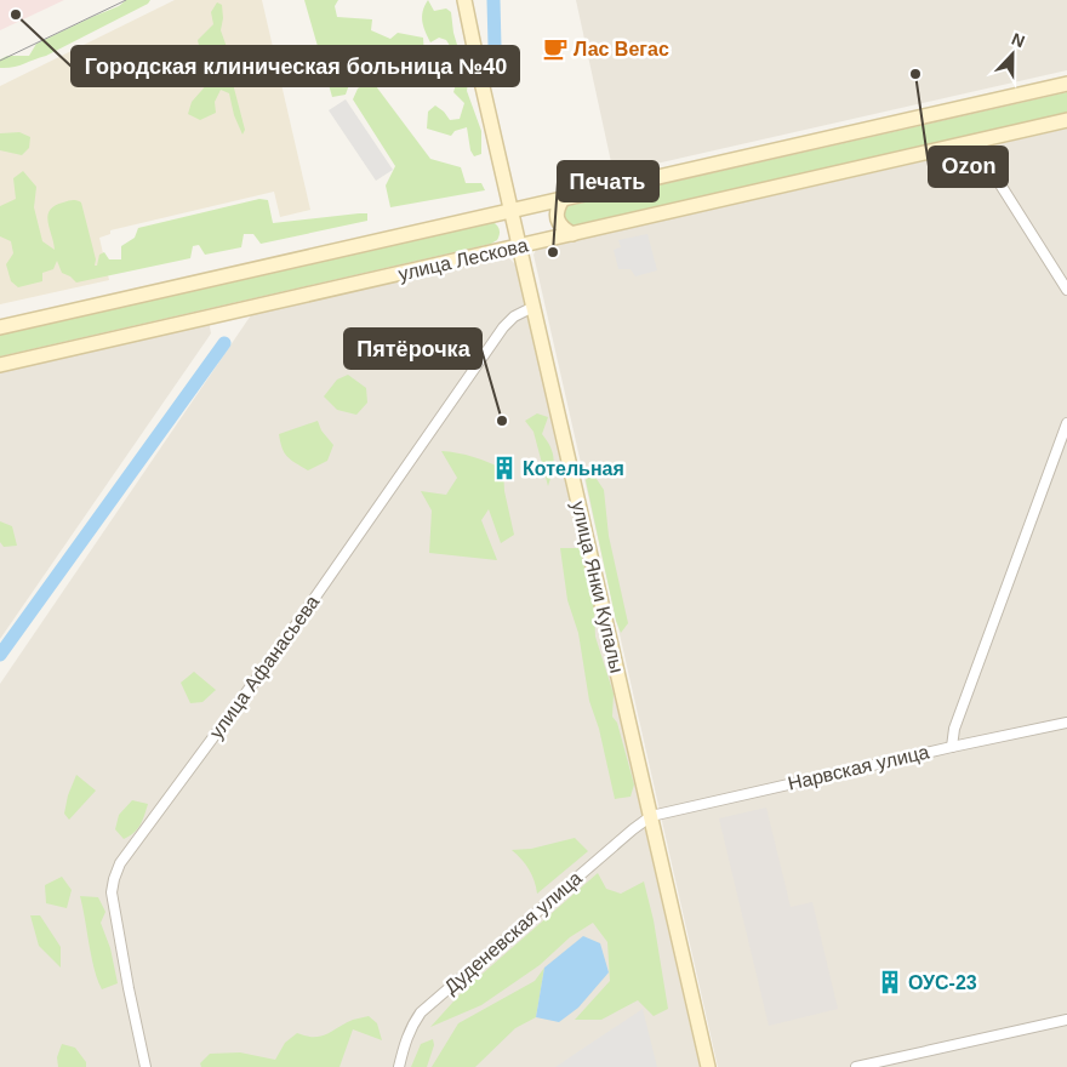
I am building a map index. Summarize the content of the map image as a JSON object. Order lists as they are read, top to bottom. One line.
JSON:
{"streets":{"main road":["улица Лескова","улица Янки Купалы"],"street":["улица Афанасьева","Нарвская улица","Дуденевская улица"]},"crossings":[["улица Лескова","улица Янки Купалы"],["улица Янки Купалы","улица Афанасьева"],["улица Янки Купалы","Нарвская улица"],["улица Янки Купалы","Дуденевская улица"],["Нарвская улица","Дуденевская улица"]],"places":{"other":["Городская клиническая больница №40","Ozon","Печать","Пятёрочка"],"cafe":["Лас Вегас"],"building":["Котельная","ОУС-23"]},"north":"top"}
